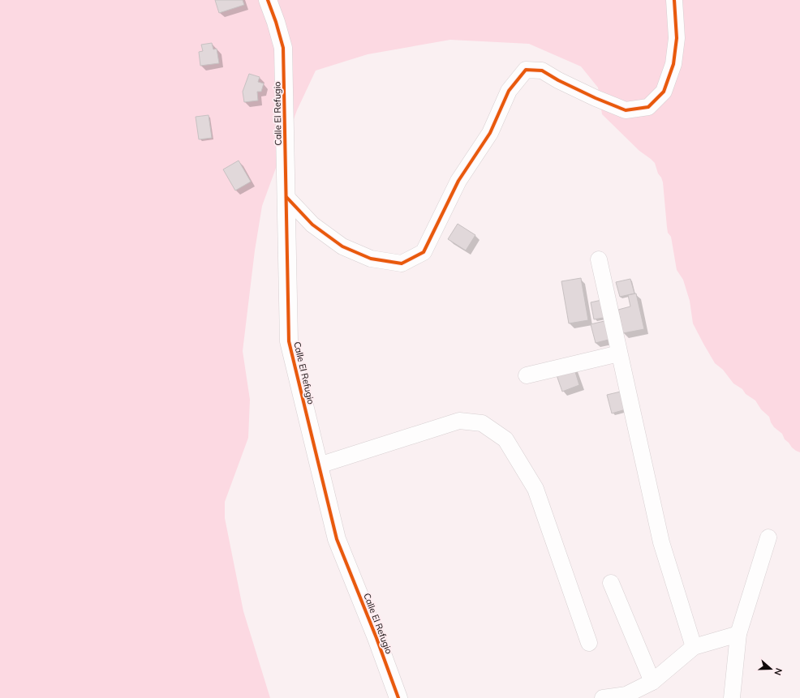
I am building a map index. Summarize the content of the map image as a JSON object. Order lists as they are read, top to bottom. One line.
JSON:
{"streets":{"street":["Calle El Refugio"]},"north":"right"}
